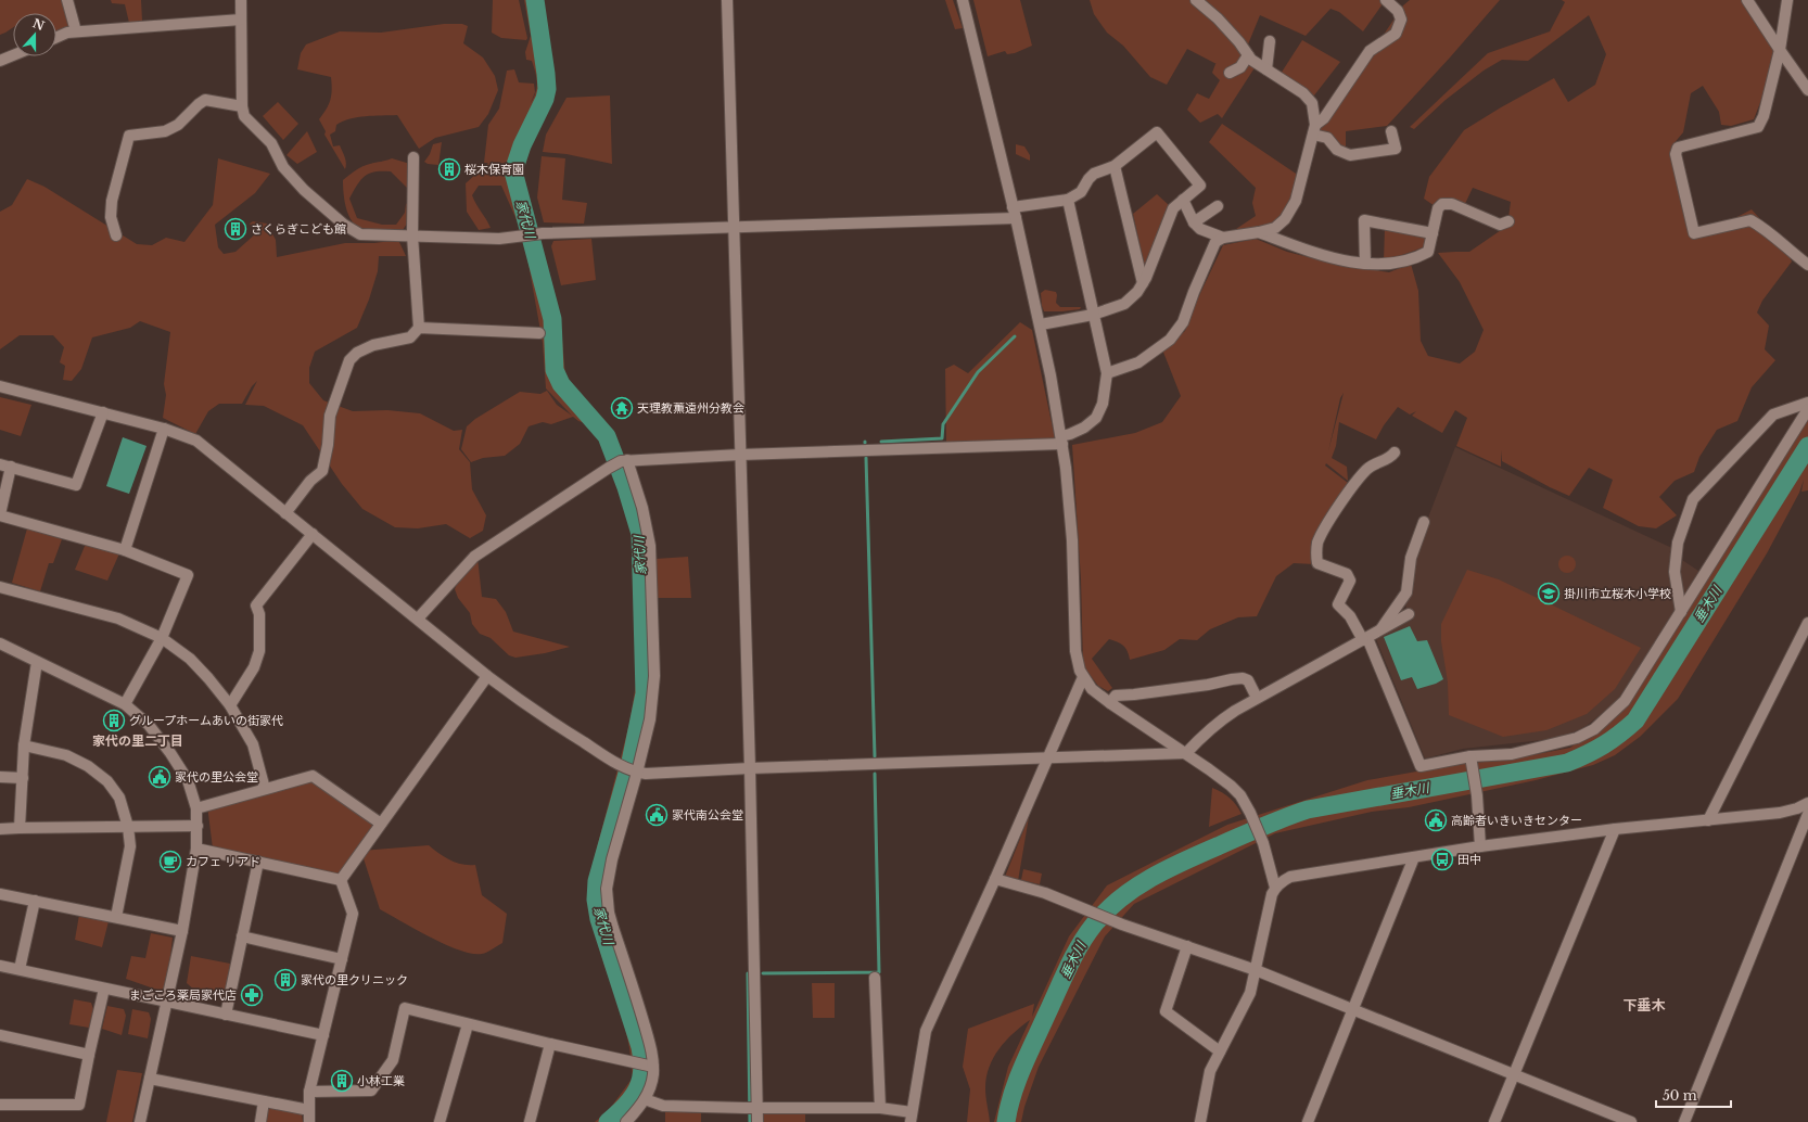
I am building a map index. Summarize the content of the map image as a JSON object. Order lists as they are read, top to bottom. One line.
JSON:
{"districts":["家代の里二丁目","下垂木"],"water":["家代川","垂木川"],"places":{"building":["桜木保育園","さくらぎこども館","グループホームあいの街家代","家代の里クリニック","小林工業"],"temple":["天理教薫遠州分教会"],"school or university":["掛川市立桜木小学校"],"public building":["家代の里公会堂","家代南公会堂","高齢者いきいきセンター"],"bus stop":["田中"],"cafe":["カフェ リアド"],"pharmacy":["まごころ薬局家代店"]},"scale_bar":"50 m","north":"top"}
